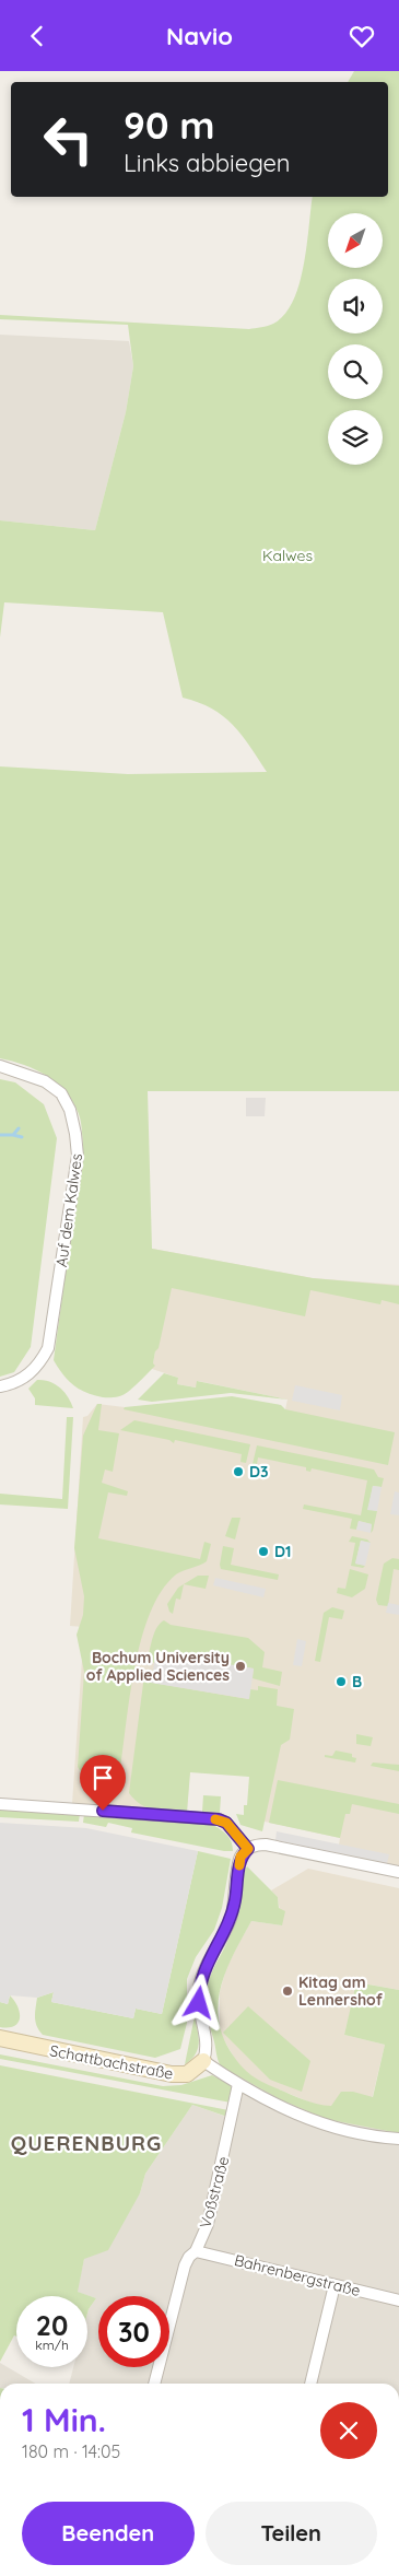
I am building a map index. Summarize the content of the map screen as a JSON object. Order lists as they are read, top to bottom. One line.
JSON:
{"streets":{"street":["Auf dem Kalwes","Schattbachstraße","Voßstraße","Bahrenbergstraße"]},"crossings":[["Voßstraße","Bahrenbergstraße"]],"districts":["QUERENBURG"],"parks":["Kalwes"],"places":["D3","D1","Bochum University of Applied Sciences","B","Kitag am Lennershof"],"north":"bottom left","page":{"header":"Navio","turn":["90 m","Links abbiegen"],"speed":"20 km/h","limit":"30","heading":["1 Min.","180 m · 14:05"],"buttons":["Beenden","Teilen"]}}
